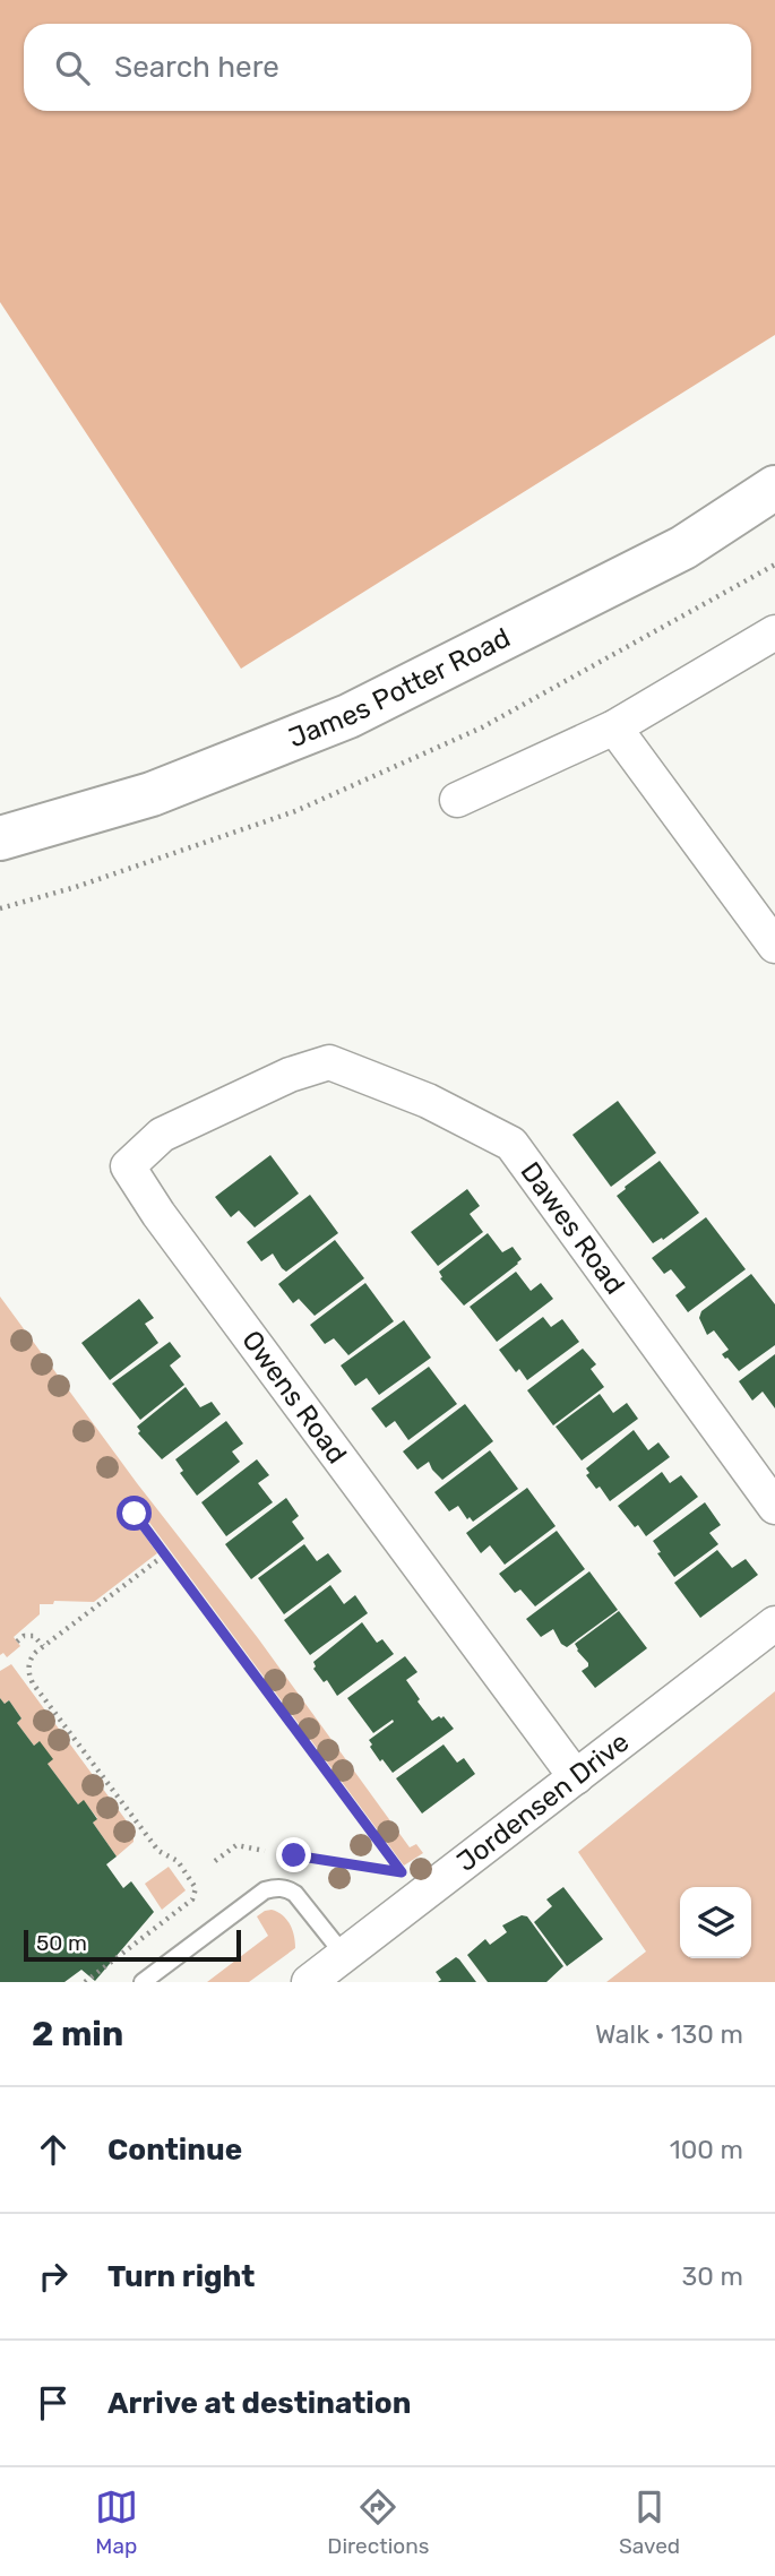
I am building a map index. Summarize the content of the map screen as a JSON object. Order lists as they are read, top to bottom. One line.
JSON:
{"streets":{"main road":["James Potter Road"],"street":["Dawes Road","Owens Road","Jordensen Drive"]},"crossings":[["Dawes Road","Owens Road"],["Owens Road","Jordensen Drive"]],"scale_bar":"50 m","page":{"search":"Search here","scale":"50 m","heading":["2 min","Walk · 130 m"],"list":[["Continue","100 m"],["Turn right","30 m"],"Arrive at destination"],"nav":["Map","Directions","Saved"]}}
